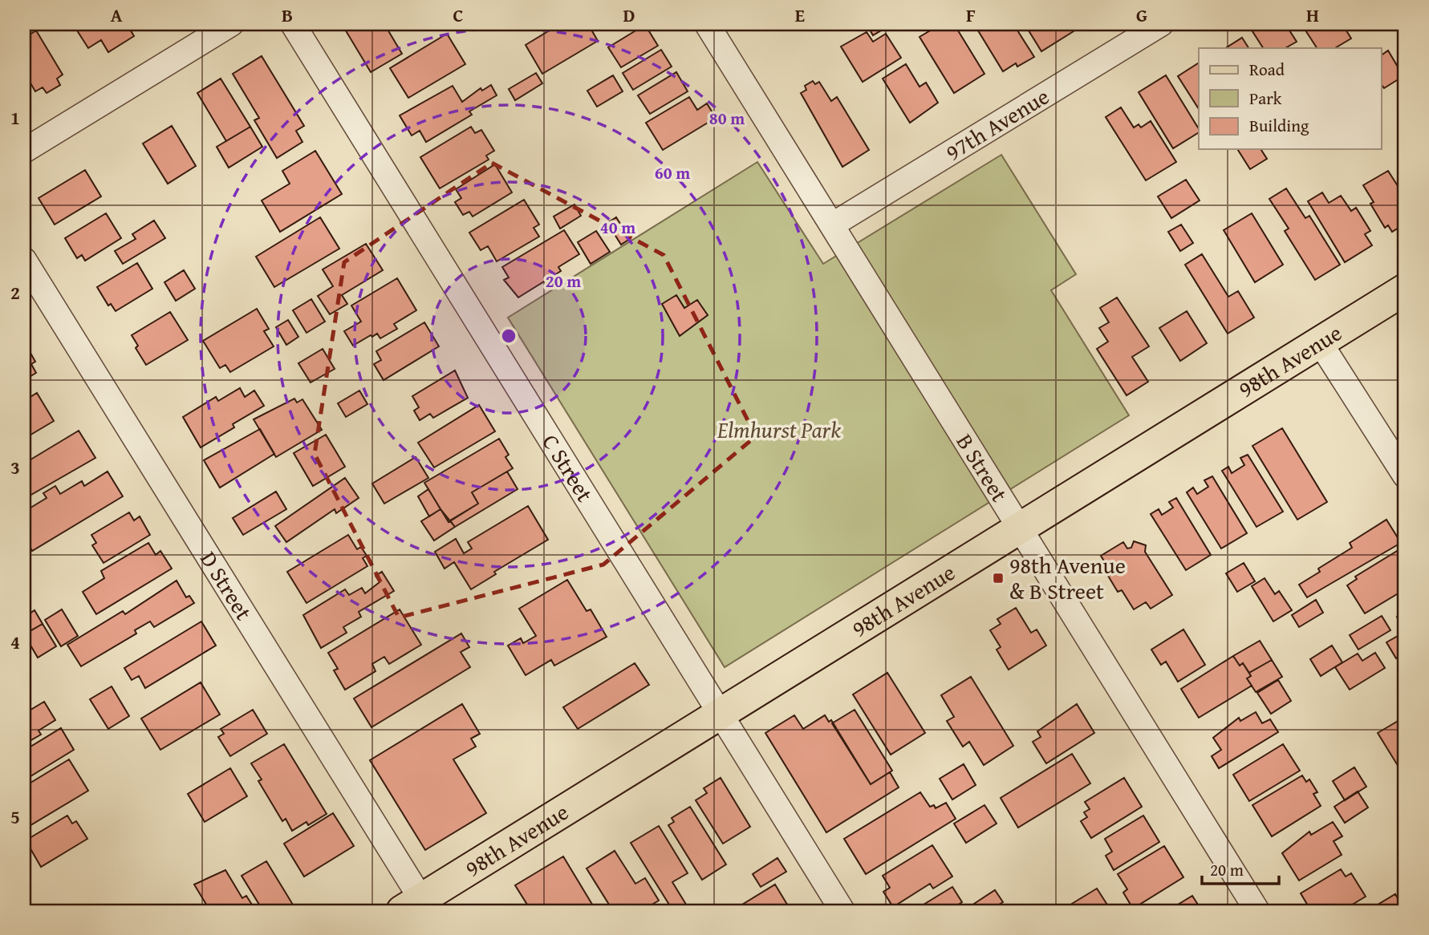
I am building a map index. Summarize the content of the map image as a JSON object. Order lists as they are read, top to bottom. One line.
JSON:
{"streets":{"main road":["98th Avenue"],"street":["97th Avenue","C Street","B Street","D Street"]},"crossings":[["97th Avenue","B Street"],["98th Avenue","C Street"],["98th Avenue","B Street"],["98th Avenue","D Street"]],"parks":["Elmhurst Park"],"places":{"transit":["98th Avenue & B Street"]},"legend":["Road","Park","Building"],"scale_bar":"20 m","grid":{"columns":["A","B","C","D","E","F","G","H"],"rows":["1","2","3","4","5"]},"rings":["80 m","60 m","40 m","20 m"]}
